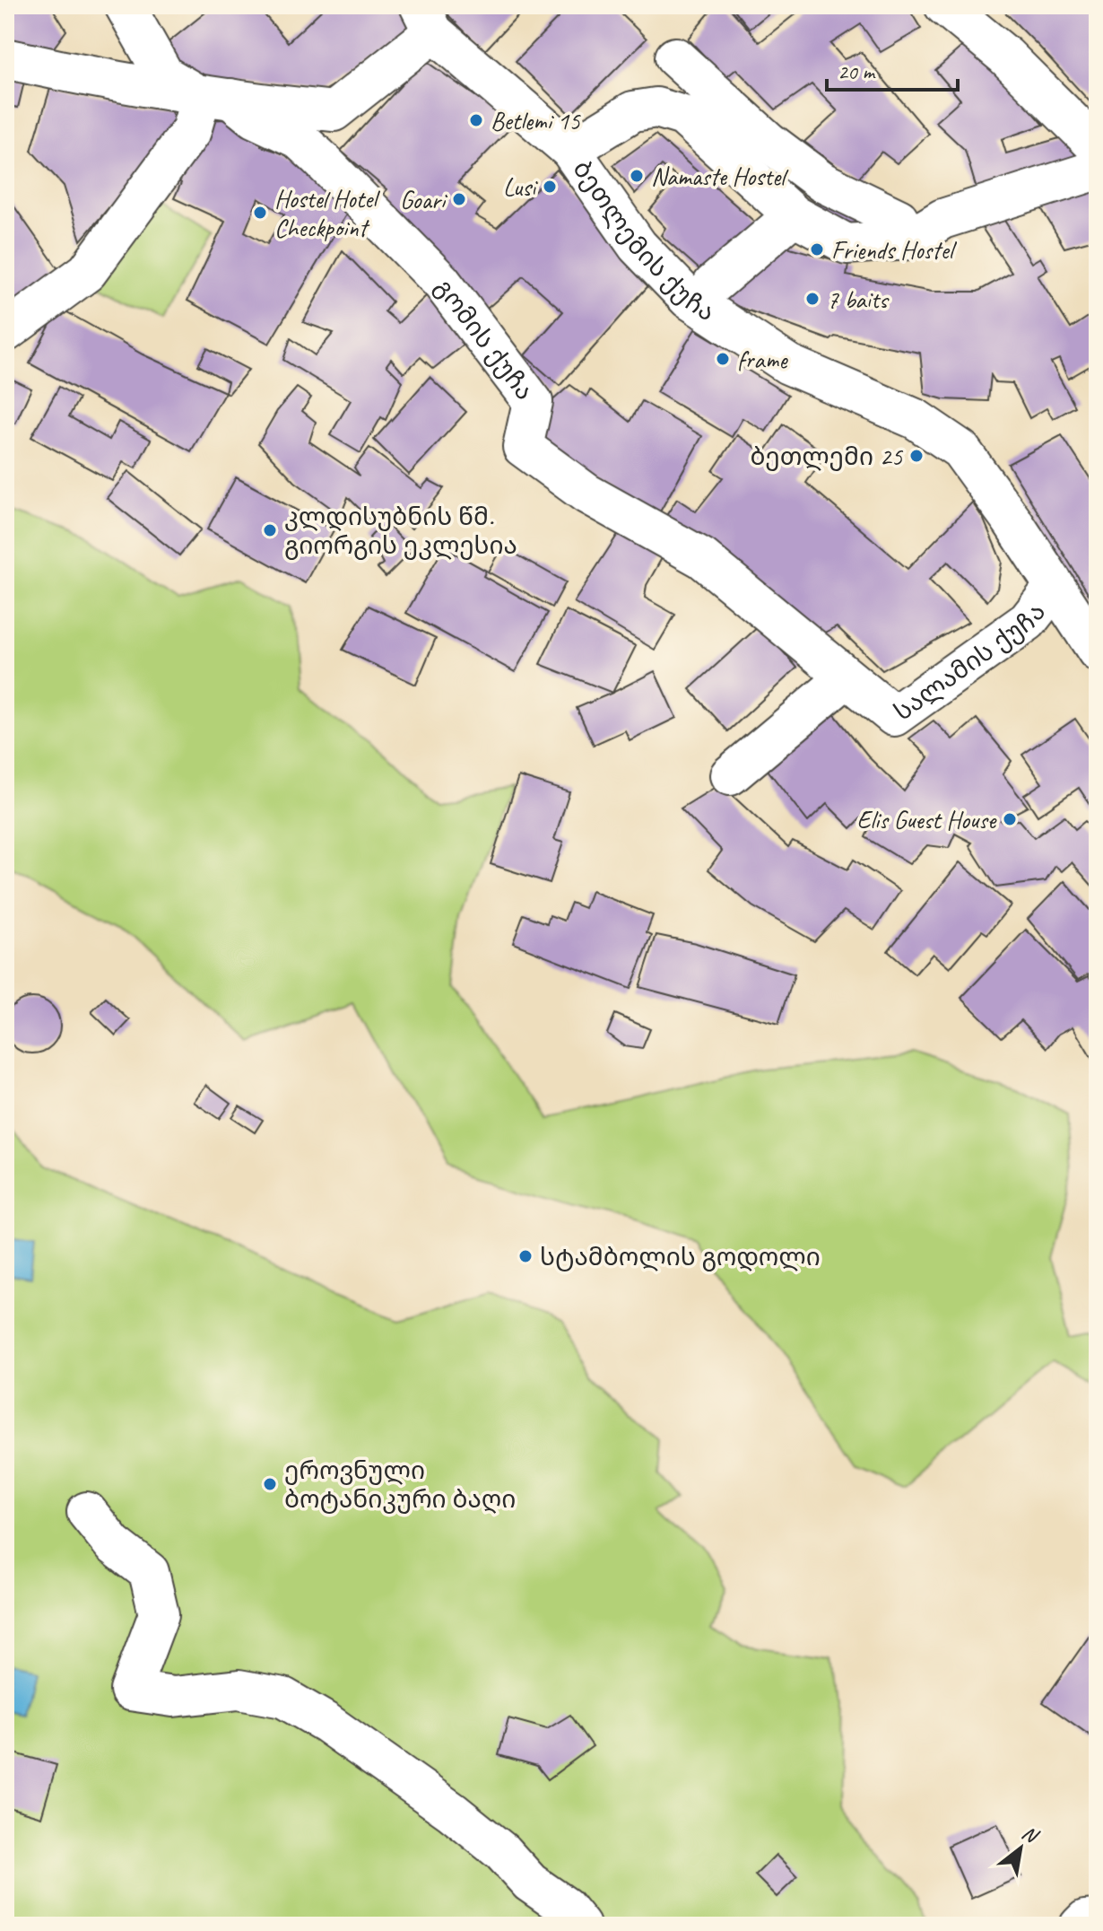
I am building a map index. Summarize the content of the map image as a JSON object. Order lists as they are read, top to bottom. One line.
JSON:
{"streets":{"street":["ბეთლემის ქუჩა","გომის ქუჩა","სალამის ქუჩა"]},"crossings":[["ბეთლემის ქუჩა","გომის ქუჩა"],["ბეთლემის ქუჩა","სალამის ქუჩა"],["გომის ქუჩა","სალამის ქუჩა"]],"places":["Betlemi 15","Namaste Hostel","Lusi","Goari","Hostel Hotel Checkpoint","Friends Hostel","7 baits","frame","ბეთლემი 25","კლდისუბნის წმ. გიორგის ეკლესია","Elis Guest House","სტამბოლის გოდოლი","ეროვნული ბოტანიკური ბაღი"],"scale_bar":"20 m","north":"top right"}
